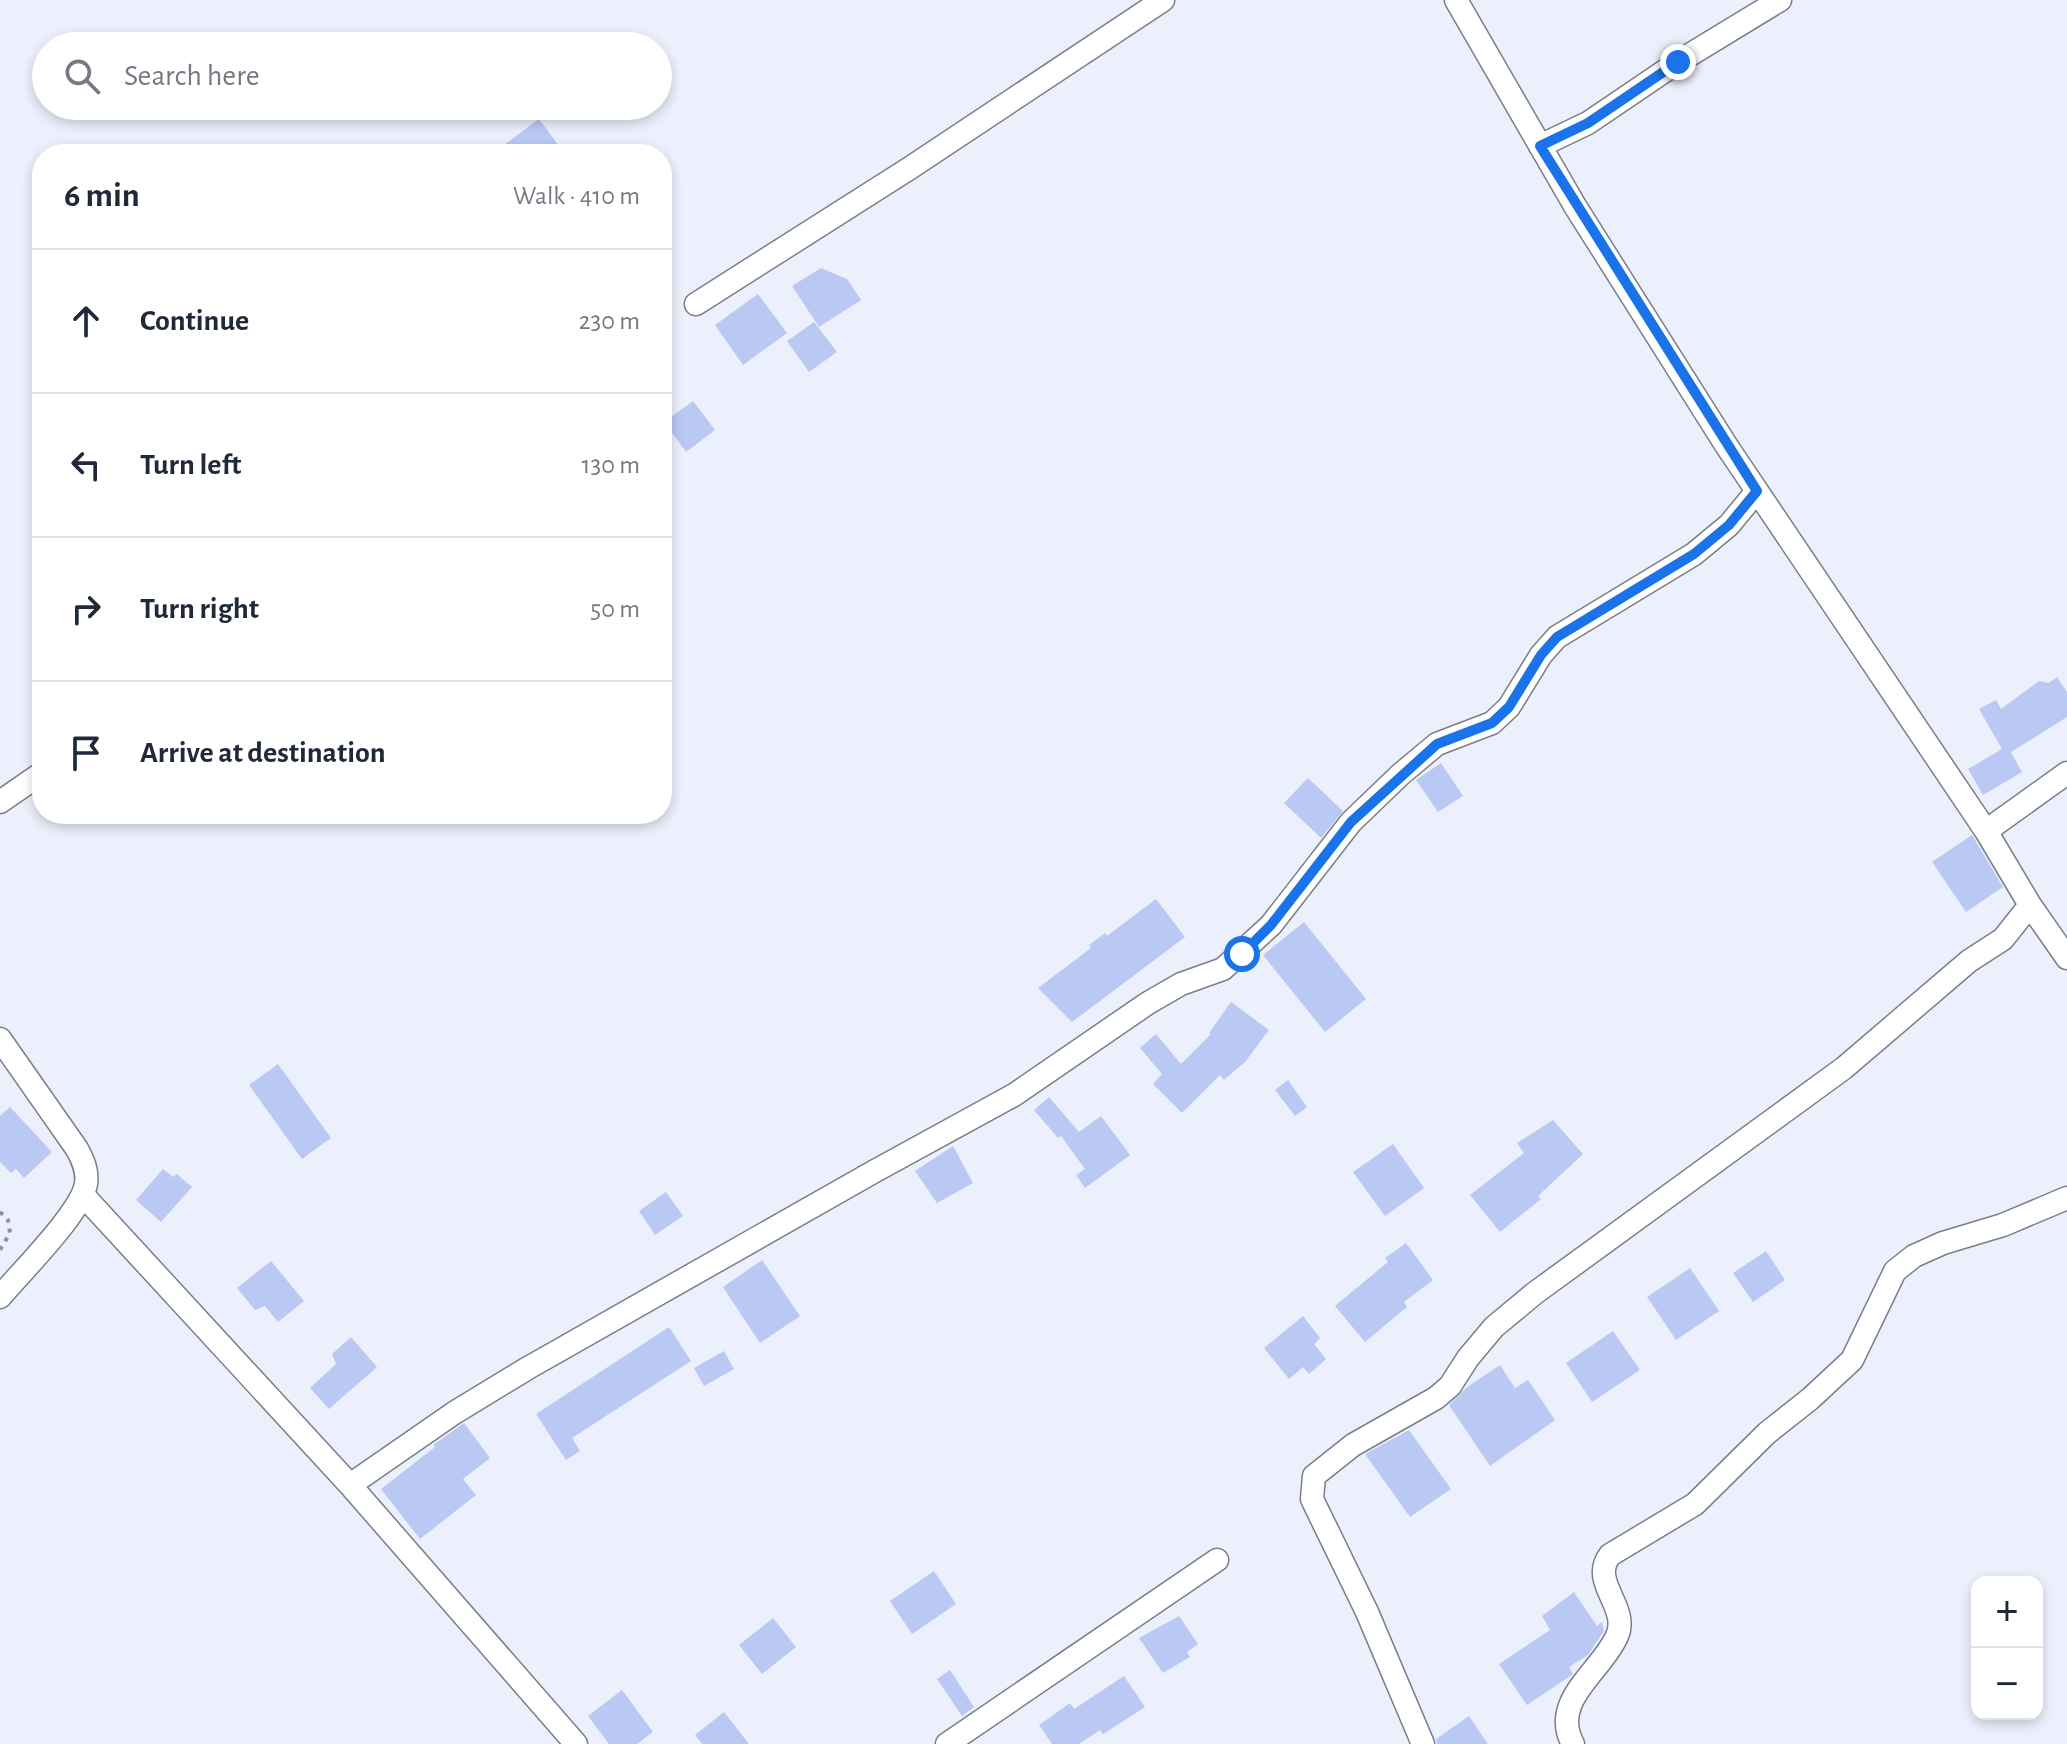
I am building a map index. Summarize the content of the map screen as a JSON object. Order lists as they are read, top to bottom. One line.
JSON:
{"page":{"search":"Search here","heading":["6 min","Walk · 410 m"],"list":[["Continue","230 m"],["Turn left","130 m"],["Turn right","50 m"],"Arrive at destination"],"map_buttons":["+","−"]}}
